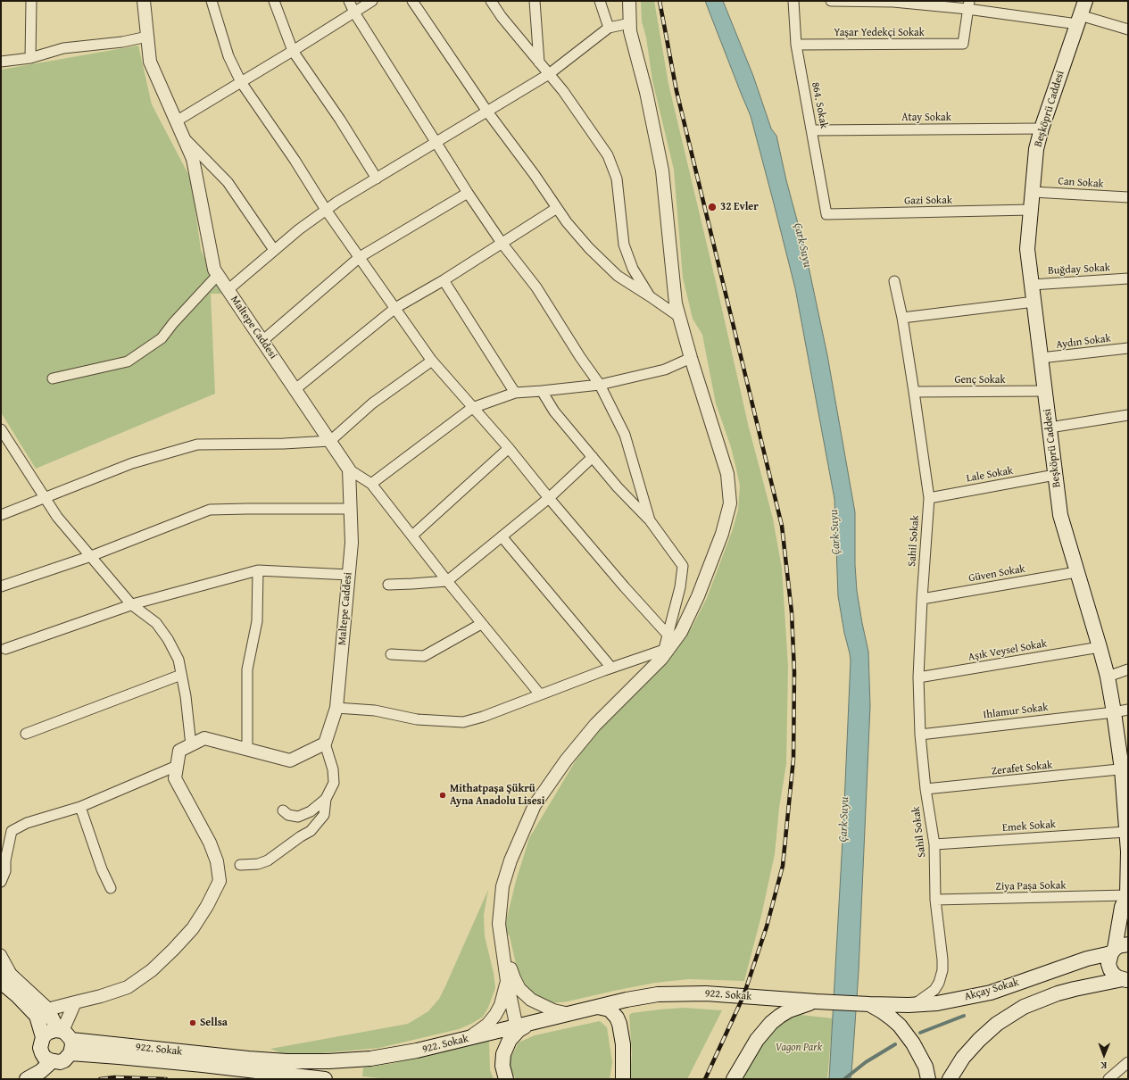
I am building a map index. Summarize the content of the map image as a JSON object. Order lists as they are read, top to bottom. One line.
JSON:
{"streets":{"main road":["Beşköprü Caddesi","Akçay Sokak","922. Sokak"],"street":["Yaşar Yedekçi Sokak","864. Sokak","Atay Sokak","Can Sokak","Gazi Sokak","Buğday Sokak","Maltepe Caddesi","Aydın Sokak","Genç Sokak","Lale Sokak","Sahil Sokak","Güven Sokak","Aşık Veysel Sokak","Ihlamur Sokak","Zerafet Sokak","Emek Sokak","Ziya Paşa Sokak"]},"crossings":[["Yaşar Yedekçi Sokak","864. Sokak"],["864. Sokak","Atay Sokak"],["864. Sokak","Gazi Sokak"],["Beşköprü Caddesi","Atay Sokak"],["Beşköprü Caddesi","Can Sokak"],["Beşköprü Caddesi","Gazi Sokak"],["Beşköprü Caddesi","Buğday Sokak"],["Beşköprü Caddesi","Aydın Sokak"],["Beşköprü Caddesi","Genç Sokak"],["Beşköprü Caddesi","Lale Sokak"],["Beşköprü Caddesi","Güven Sokak"],["Beşköprü Caddesi","Aşık Veysel Sokak"],["Beşköprü Caddesi","Ihlamur Sokak"],["Beşköprü Caddesi","Zerafet Sokak"],["Beşköprü Caddesi","Emek Sokak"],["Beşköprü Caddesi","Ziya Paşa Sokak"],["Beşköprü Caddesi","Akçay Sokak"],["Genç Sokak","Sahil Sokak"],["Lale Sokak","Sahil Sokak"],["Sahil Sokak","Güven Sokak"],["Sahil Sokak","Aşık Veysel Sokak"],["Sahil Sokak","Ihlamur Sokak"],["Sahil Sokak","Zerafet Sokak"],["Sahil Sokak","Emek Sokak"],["Sahil Sokak","Ziya Paşa Sokak"],["Sahil Sokak","Akçay Sokak"],["Akçay Sokak","922. Sokak"]],"water":["Çark Suyu"],"parks":["Vagon Park"],"places":["32 Evler","Mithatpaşa Şükrü Ayna Anadolu Lisesi","Sellsa"],"north":"bottom"}
